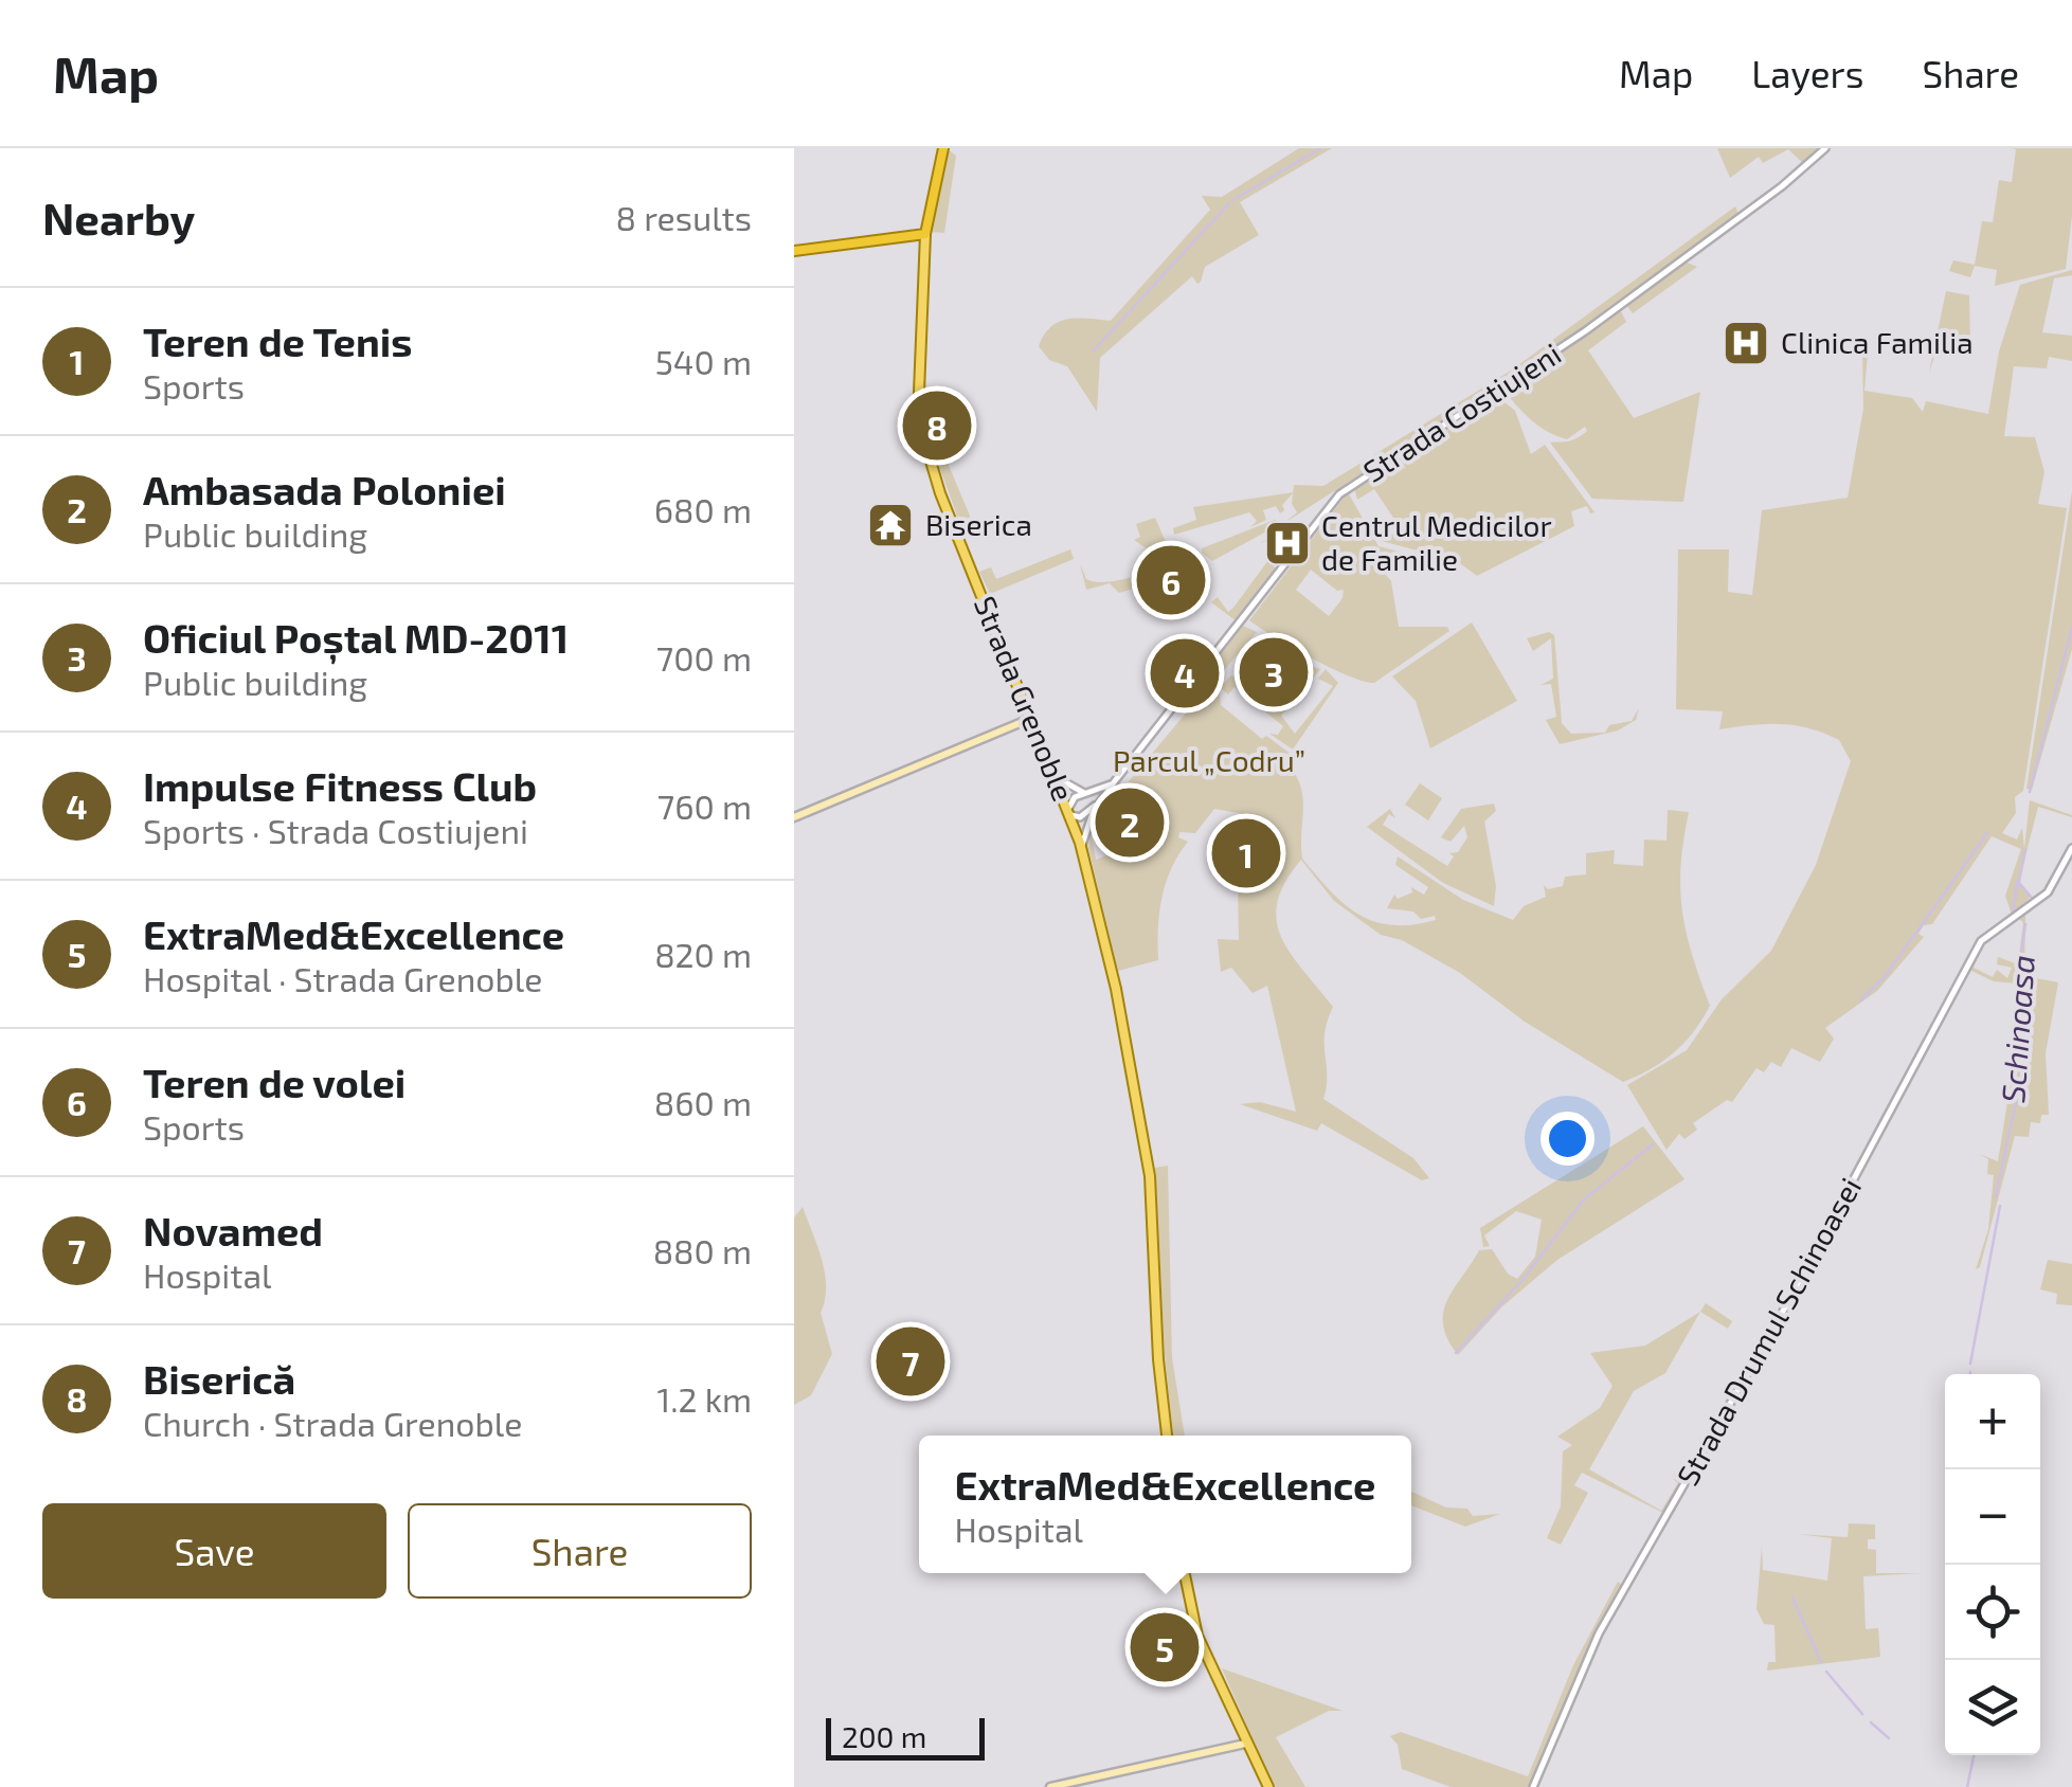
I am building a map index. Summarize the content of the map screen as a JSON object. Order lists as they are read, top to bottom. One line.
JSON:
{"streets":{"highway":["Strada Grenoble"],"street":["Strada Costiujeni","Strada Drumul Schinoasei"]},"crossings":[["Strada Costiujeni","Strada Grenoble"]],"water":["Schinoasa"],"parks":["Parcul „Codru”"],"places":{"hospital":["Clinica Familia","Centrul Medicilor de Familie"],"temple":["Biserica"]},"scale_bar":"200 m","page":{"header":"Map","nav":["Map","Layers","Share"],"heading":["Nearby","8 results"],"list":[{"mark":"1","name":"Teren de Tenis","note":"Sports","value":"540 m"},{"mark":"2","name":"Ambasada Poloniei","note":"Public building","value":"680 m"},{"mark":"3","name":"Oficiul Poștal MD-2011","note":"Public building","value":"700 m"},{"mark":"4","name":"Impulse Fitness Club","note":"Sports · Strada Costiujeni","value":"760 m"},{"mark":"5","name":"ExtraMed&Excellence","note":"Hospital · Strada Grenoble","value":"820 m"},{"mark":"6","name":"Teren de volei","note":"Sports","value":"860 m"},{"mark":"7","name":"Novamed","note":"Hospital","value":"880 m"},{"mark":"8","name":"Biserică","note":"Church · Strada Grenoble","value":"1.2 km"}],"pins":["8","6","3","4","2","1","7","5"],"map_buttons":["+","−"],"popup":["ExtraMed&Excellence","Hospital"],"buttons":["Save","Share"],"scale":"200 m"}}
